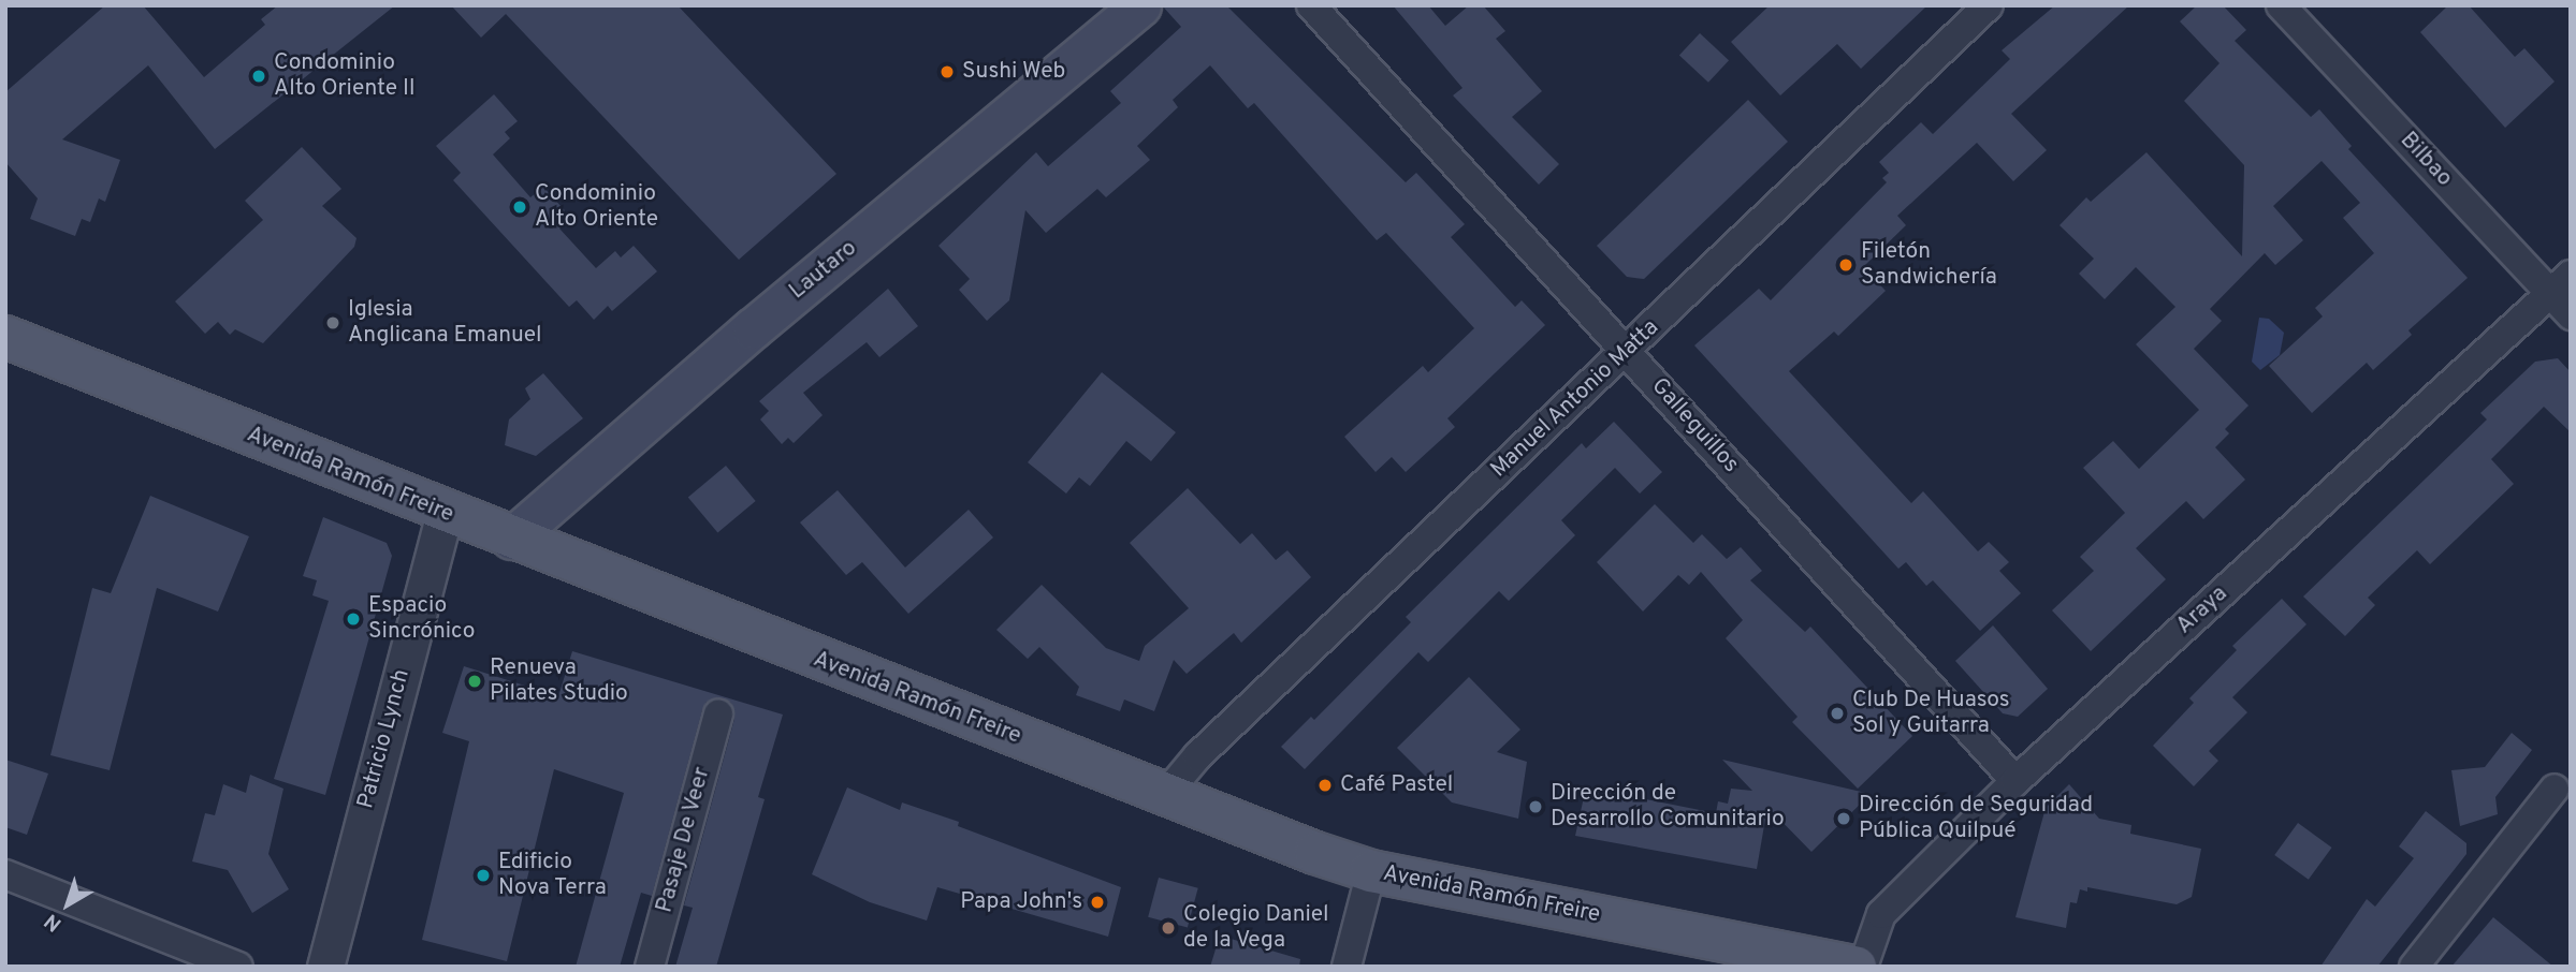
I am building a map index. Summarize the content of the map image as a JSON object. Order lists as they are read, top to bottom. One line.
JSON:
{"streets":{"main road":["Lautaro","Avenida Ramón Freire"],"street":["Bilbao","Manuel Antonio Matta","Galleguillos","Araya","Patricio Lynch","Pasaje De Veer"]},"crossings":[["Bilbao","Araya"],["Lautaro","Avenida Ramón Freire"],["Manuel Antonio Matta","Galleguillos"],["Manuel Antonio Matta","Avenida Ramón Freire"],["Galleguillos","Araya"],["Avenida Ramón Freire","Patricio Lynch"]],"places":["Sushi Web","Condominio Alto Oriente II","Condominio Alto Oriente","Filetón Sandwichería","Iglesia Anglicana Emanuel","Espacio Sincrónico","Renueva Pilates Studio","Club De Huasos Sol y Guitarra","Café Pastel","Dirección de Desarrollo Comunitario","Dirección de Seguridad Pública Quilpué","Edificio Nova Terra","Papa John's","Colegio Daniel de la Vega"],"north":"bottom left"}
